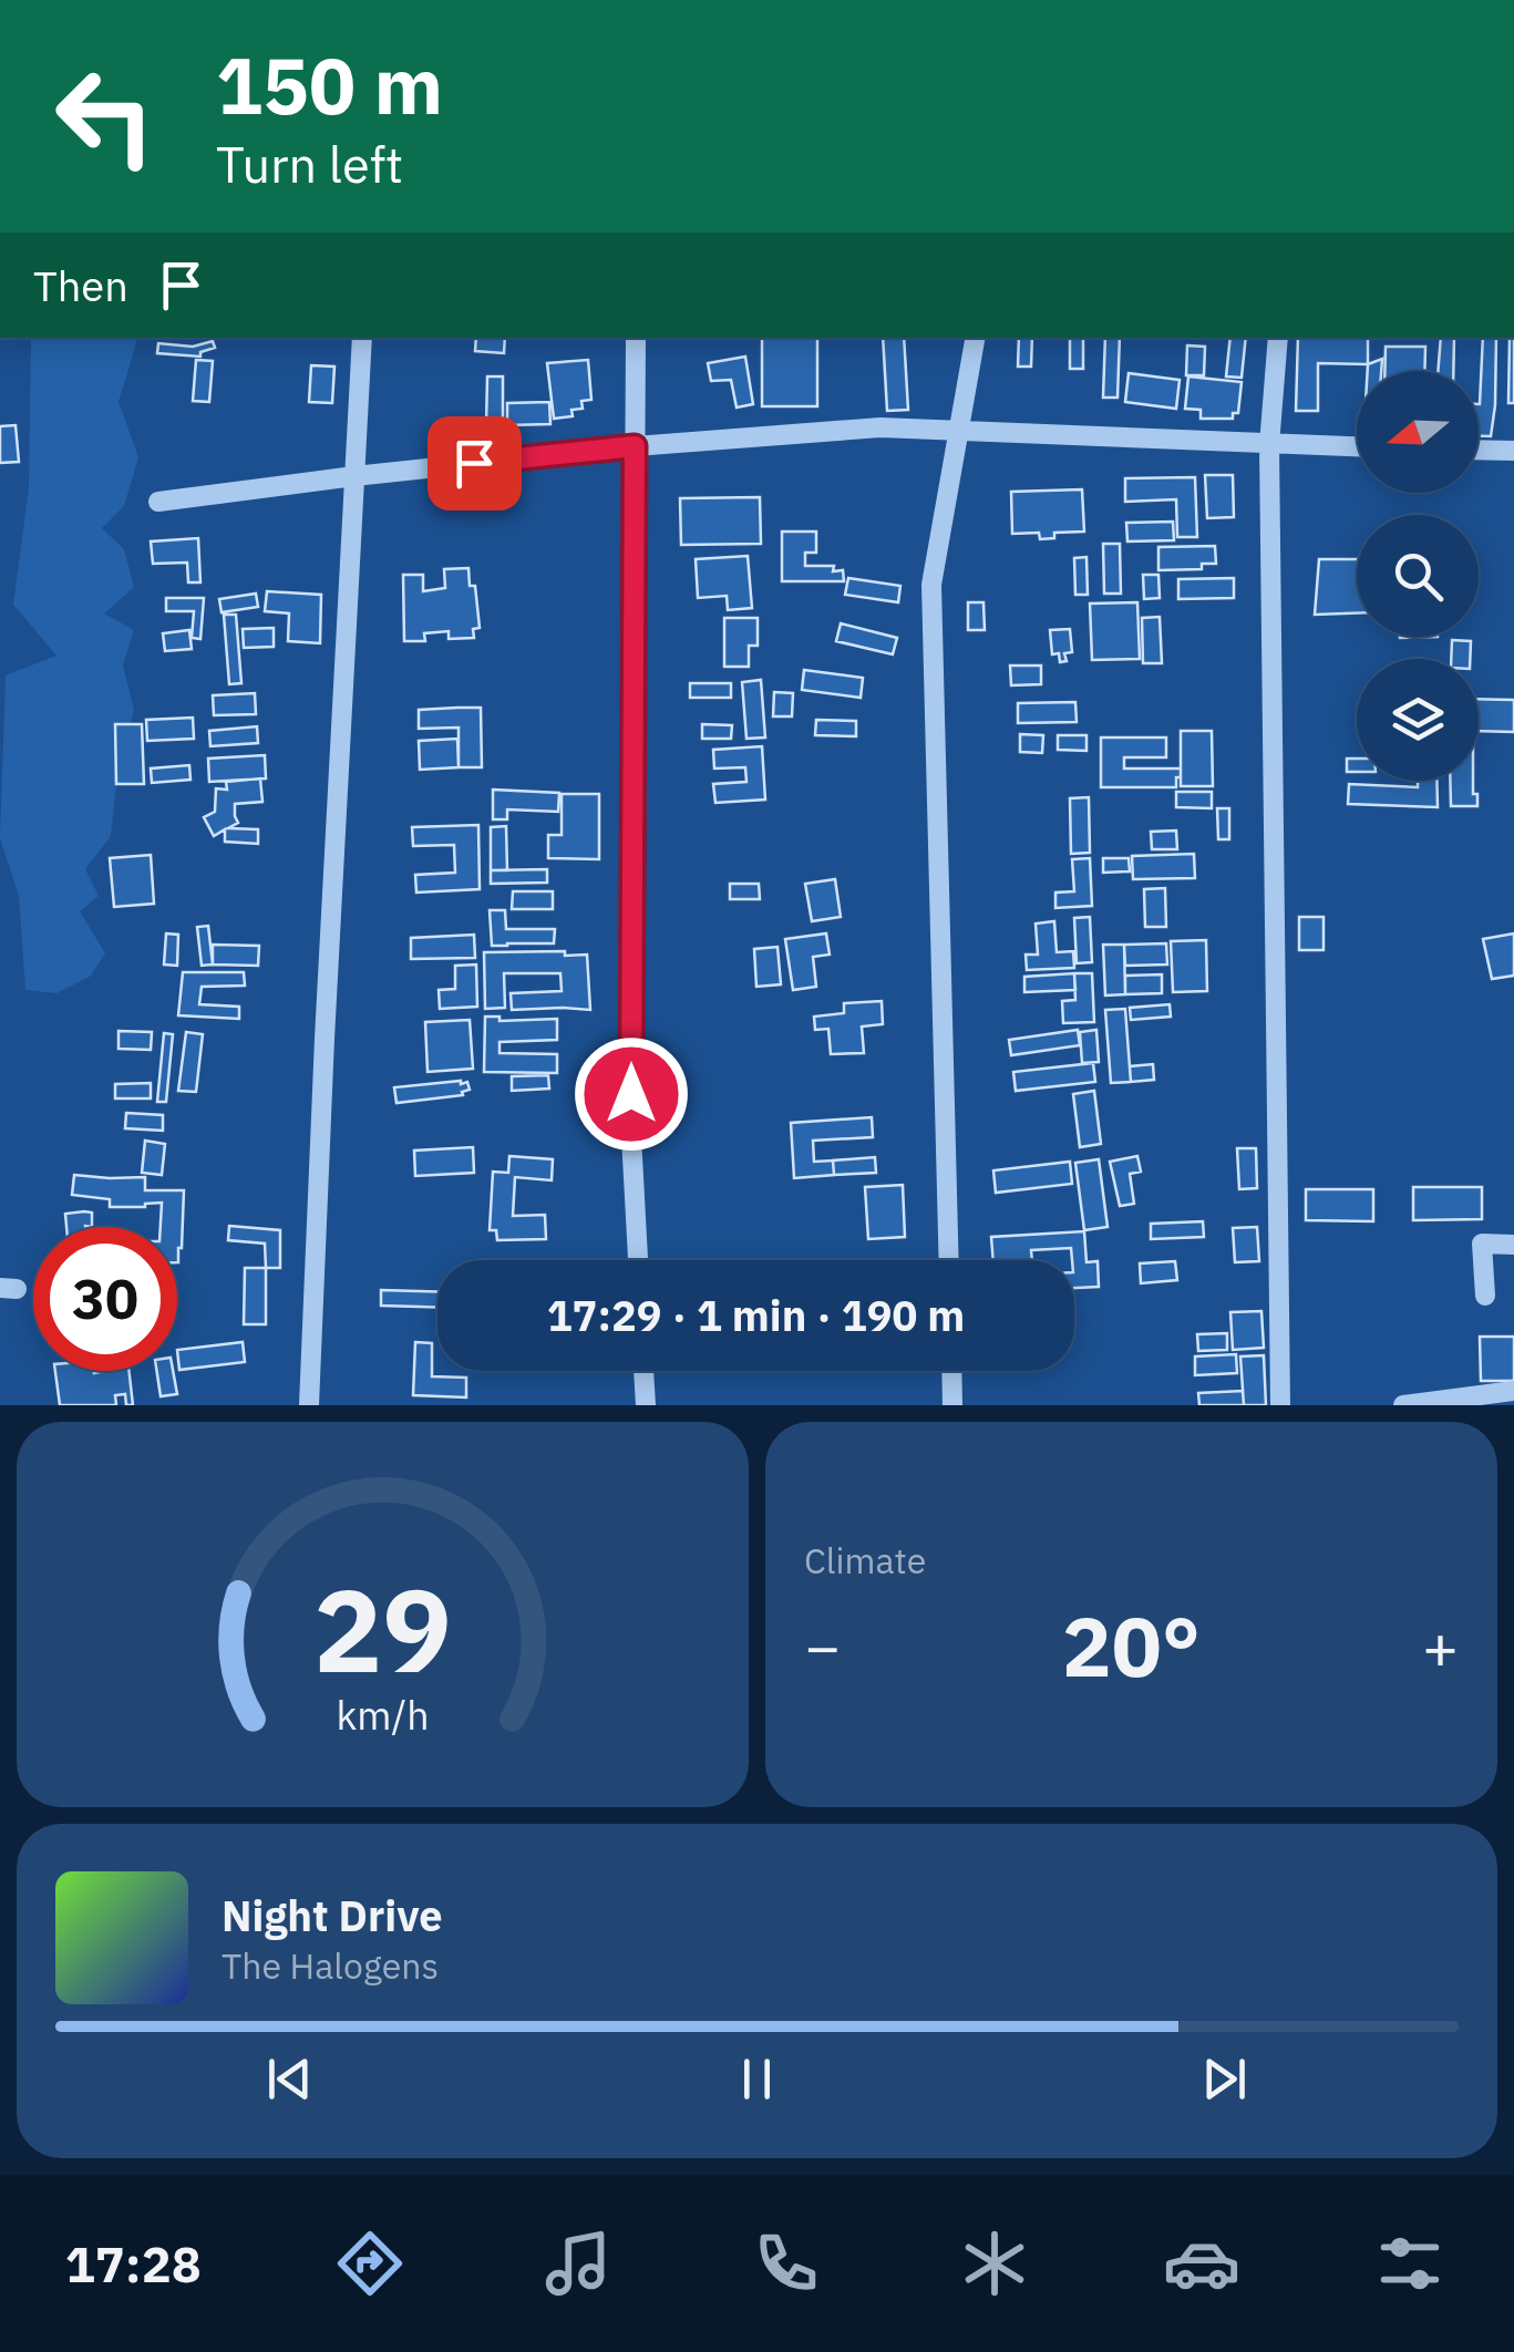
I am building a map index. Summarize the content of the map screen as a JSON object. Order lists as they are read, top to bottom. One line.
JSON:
{"north":"left","page":{"turn":["150 m","Turn left"],"then":"Then","limit":"30","trip":"17:29 · 1 min · 190 m","tile":"Climate","heat":["−","20°","+"],"song":["Night Drive","The Halogens"],"tabs":"17:28","gauge":["29","km/h"]}}
